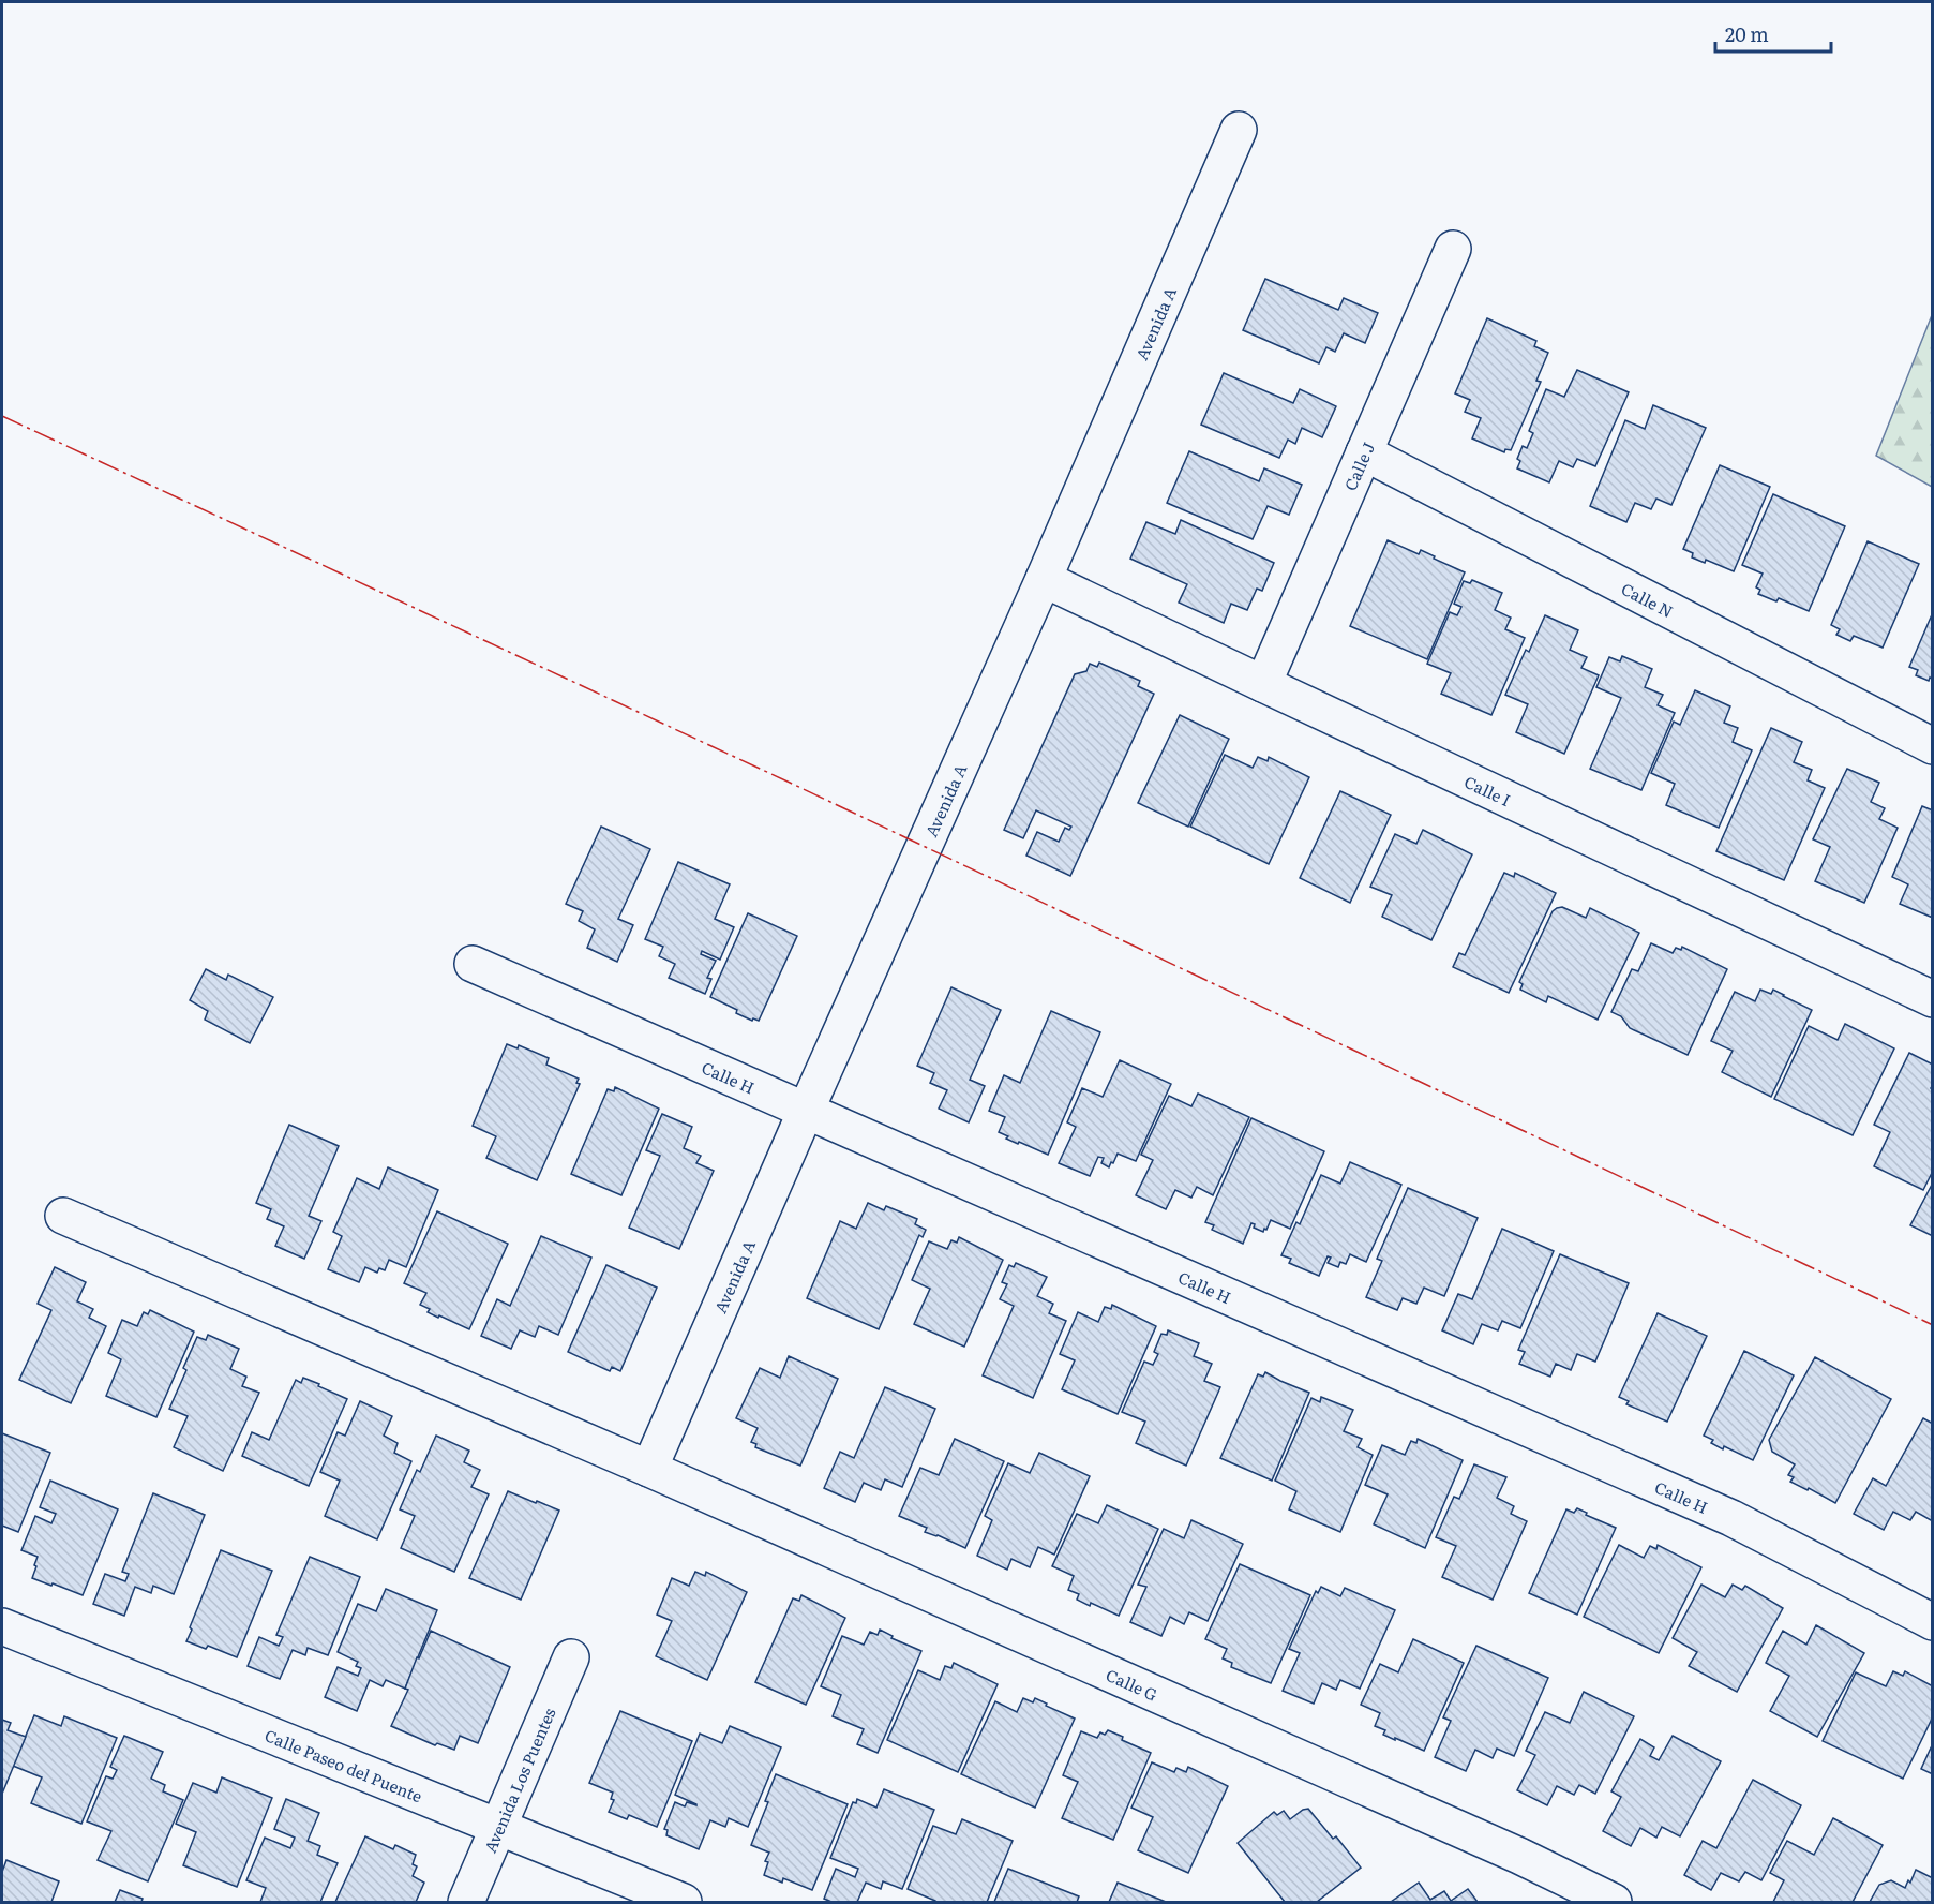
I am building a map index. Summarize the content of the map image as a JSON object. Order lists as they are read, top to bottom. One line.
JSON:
{"streets":{"street":["Avenida A","Calle J","Calle N","Calle I","Calle H","Calle G","Calle Paseo del Puente","Avenida Los Puentes"]},"crossings":[["Avenida A","Calle I"],["Avenida A","Calle H"],["Avenida A","Calle G"],["Calle J","Calle N"],["Calle J","Calle I"],["Calle Paseo del Puente","Avenida Los Puentes"]],"scale_bar":"20 m"}
